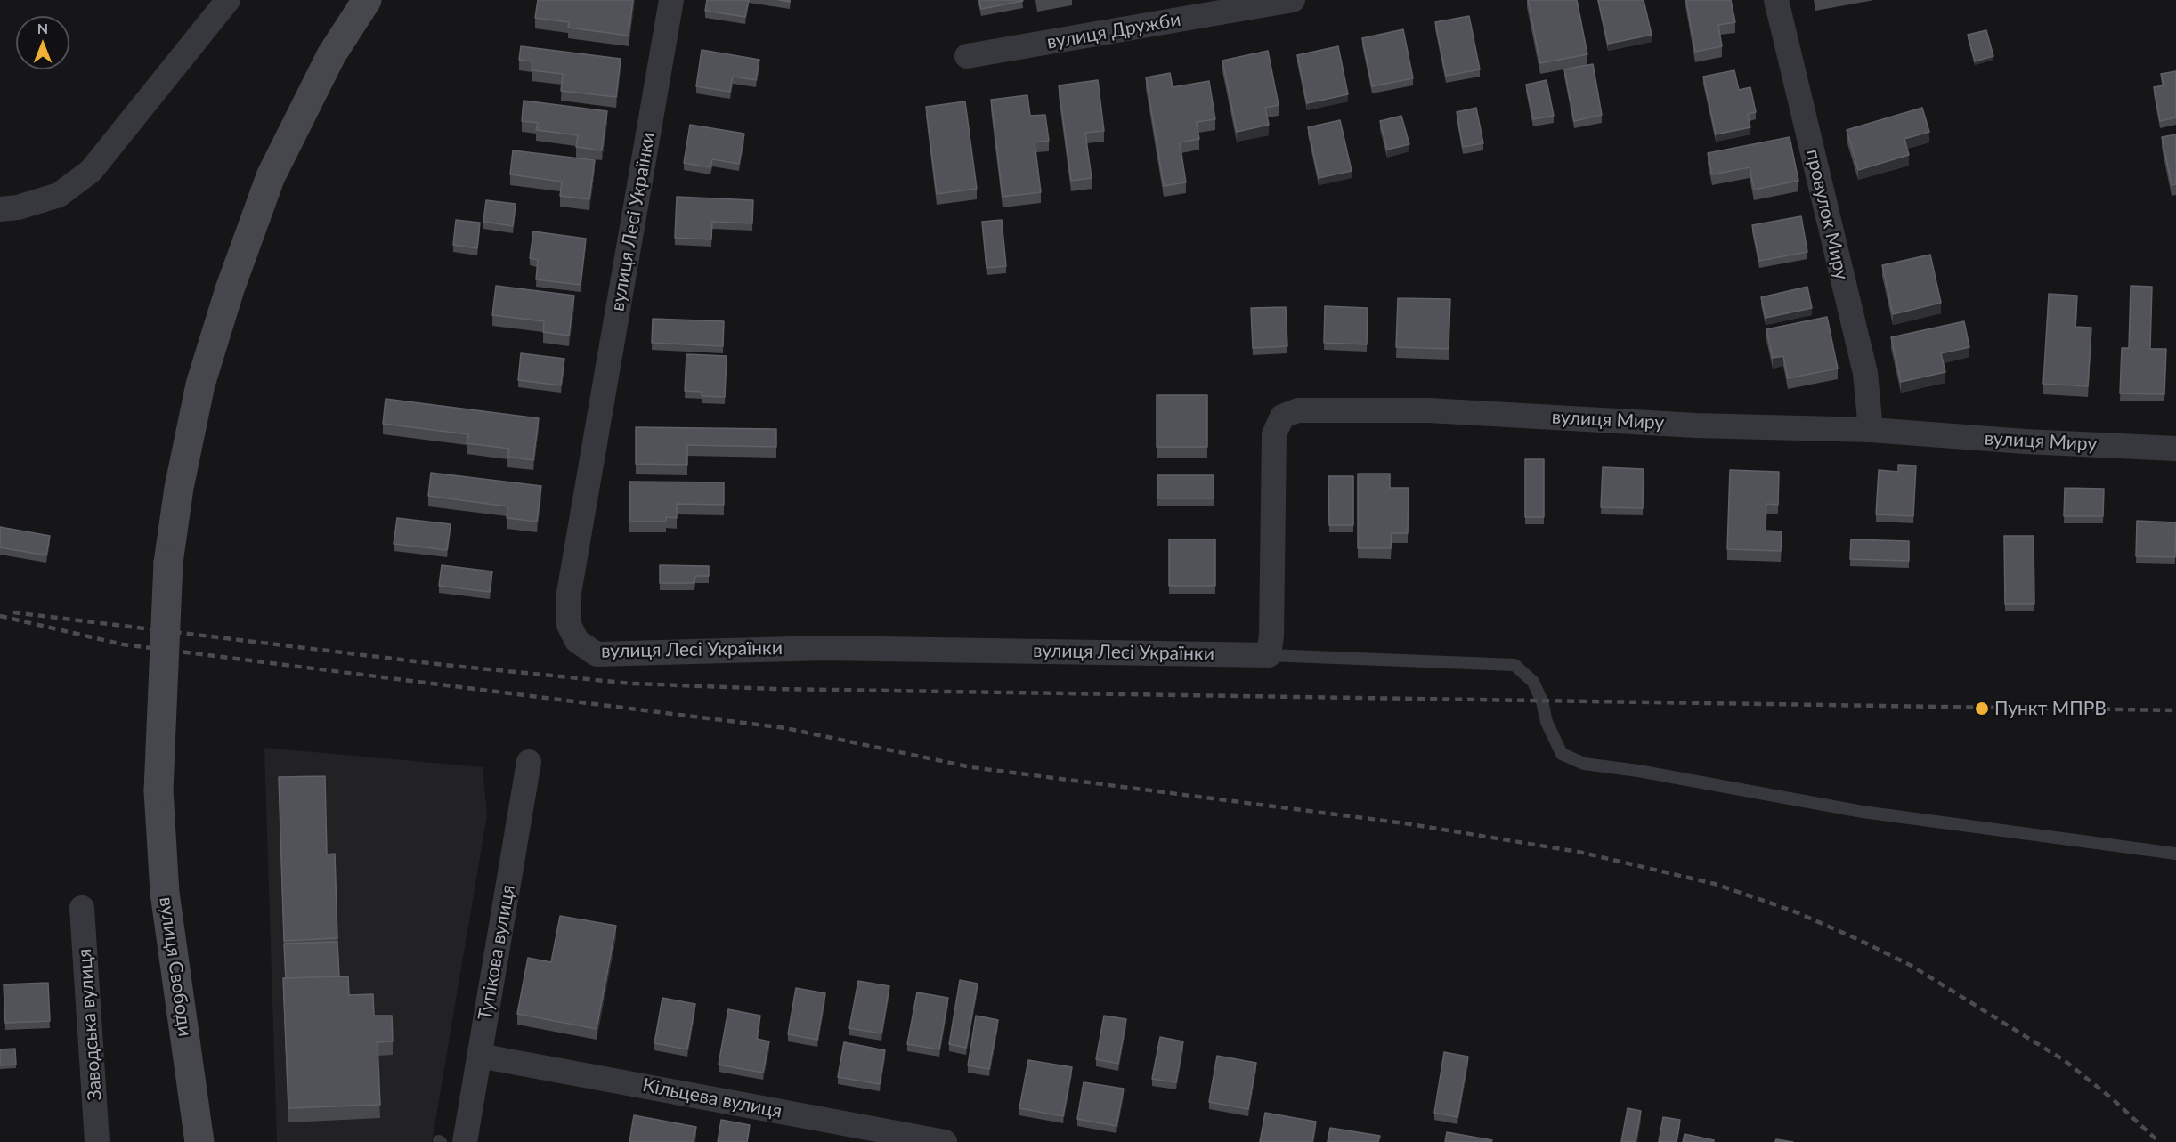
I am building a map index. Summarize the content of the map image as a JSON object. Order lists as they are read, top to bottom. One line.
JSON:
{"streets":{"main road":["вулиця Свободи"],"street":["вулиця Дружби","провулок Миру","вулиця Лесі Українки","вулиця Миру","Тупікова вулиця","Заводська вулиця","Кільцева вулиця"]},"crossings":[["провулок Миру","вулиця Миру"],["вулиця Лесі Українки","вулиця Миру"],["Тупікова вулиця","Кільцева вулиця"]],"places":["Пункт МПРВ"],"north":"top"}
